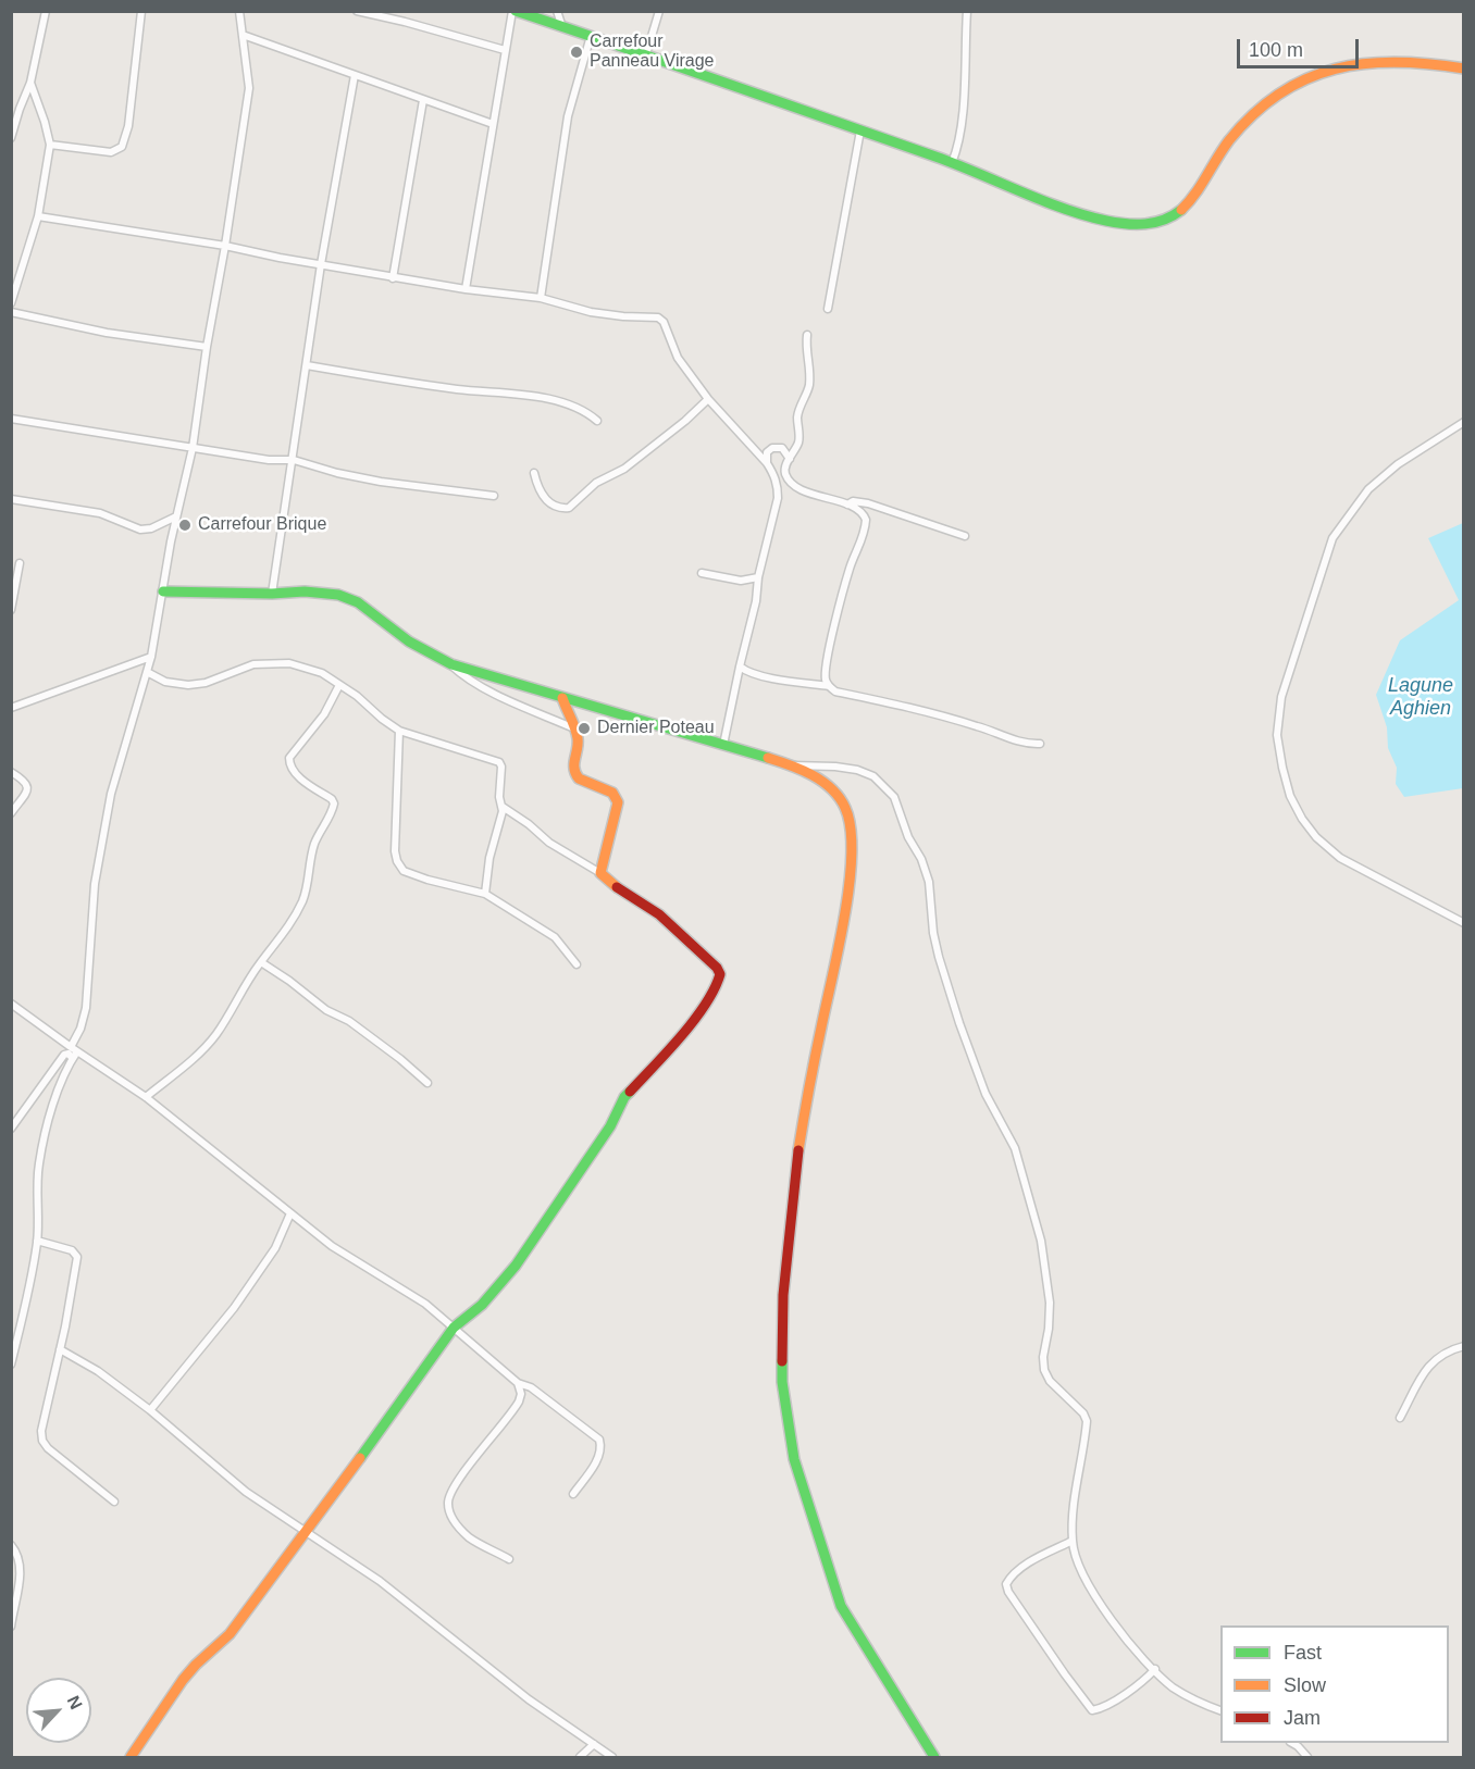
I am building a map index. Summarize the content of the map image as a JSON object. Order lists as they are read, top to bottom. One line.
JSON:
{"water":["Lagune Aghien"],"places":["Carrefour Panneau Virage","Carrefour Brique","Dernier Poteau"],"legend":["Fast","Slow","Jam"],"scale_bar":"100 m","north":"top right"}
